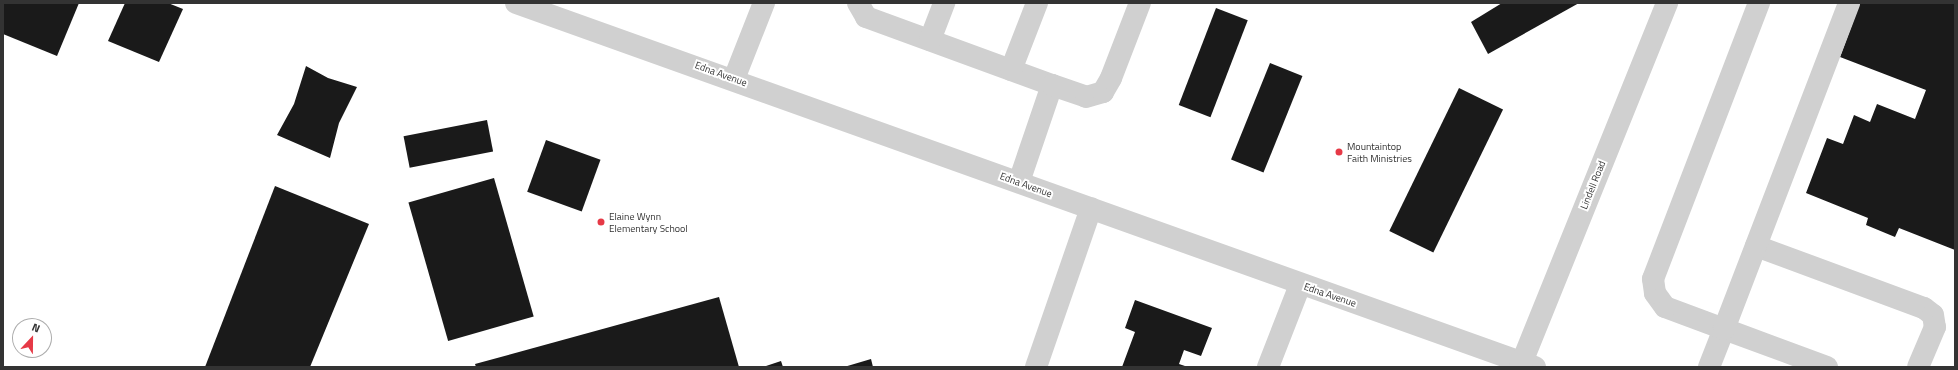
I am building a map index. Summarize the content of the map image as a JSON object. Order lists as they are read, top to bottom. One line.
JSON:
{"streets":{"street":["Edna Avenue","Lindell Road"]},"crossings":[["Edna Avenue","Lindell Road"]],"places":["Mountaintop Faith Ministries","Elaine Wynn Elementary School"],"north":"top"}
